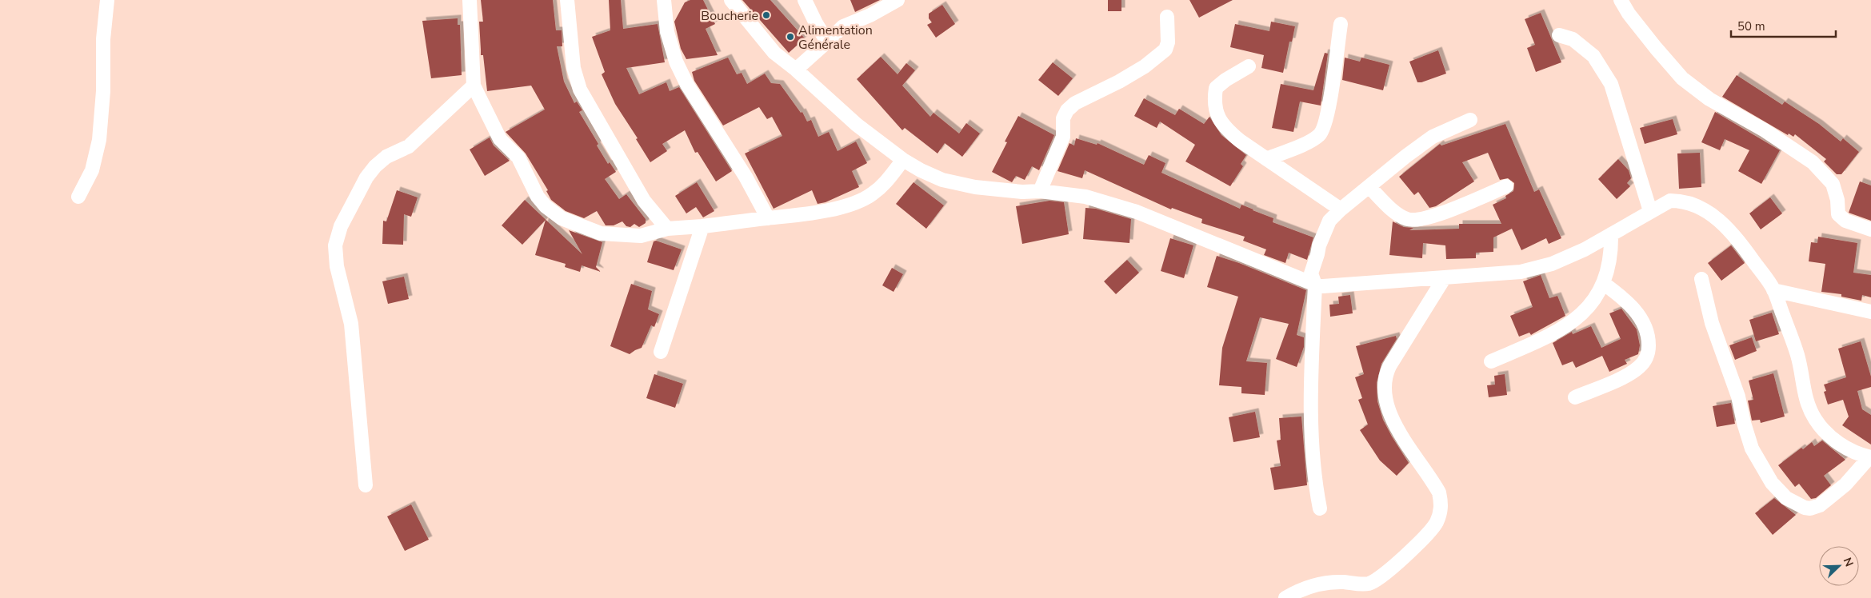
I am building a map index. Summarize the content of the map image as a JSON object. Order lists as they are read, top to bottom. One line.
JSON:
{"places":["Boucherie","Alimentation Générale"],"scale_bar":"50 m","north":"top right"}
